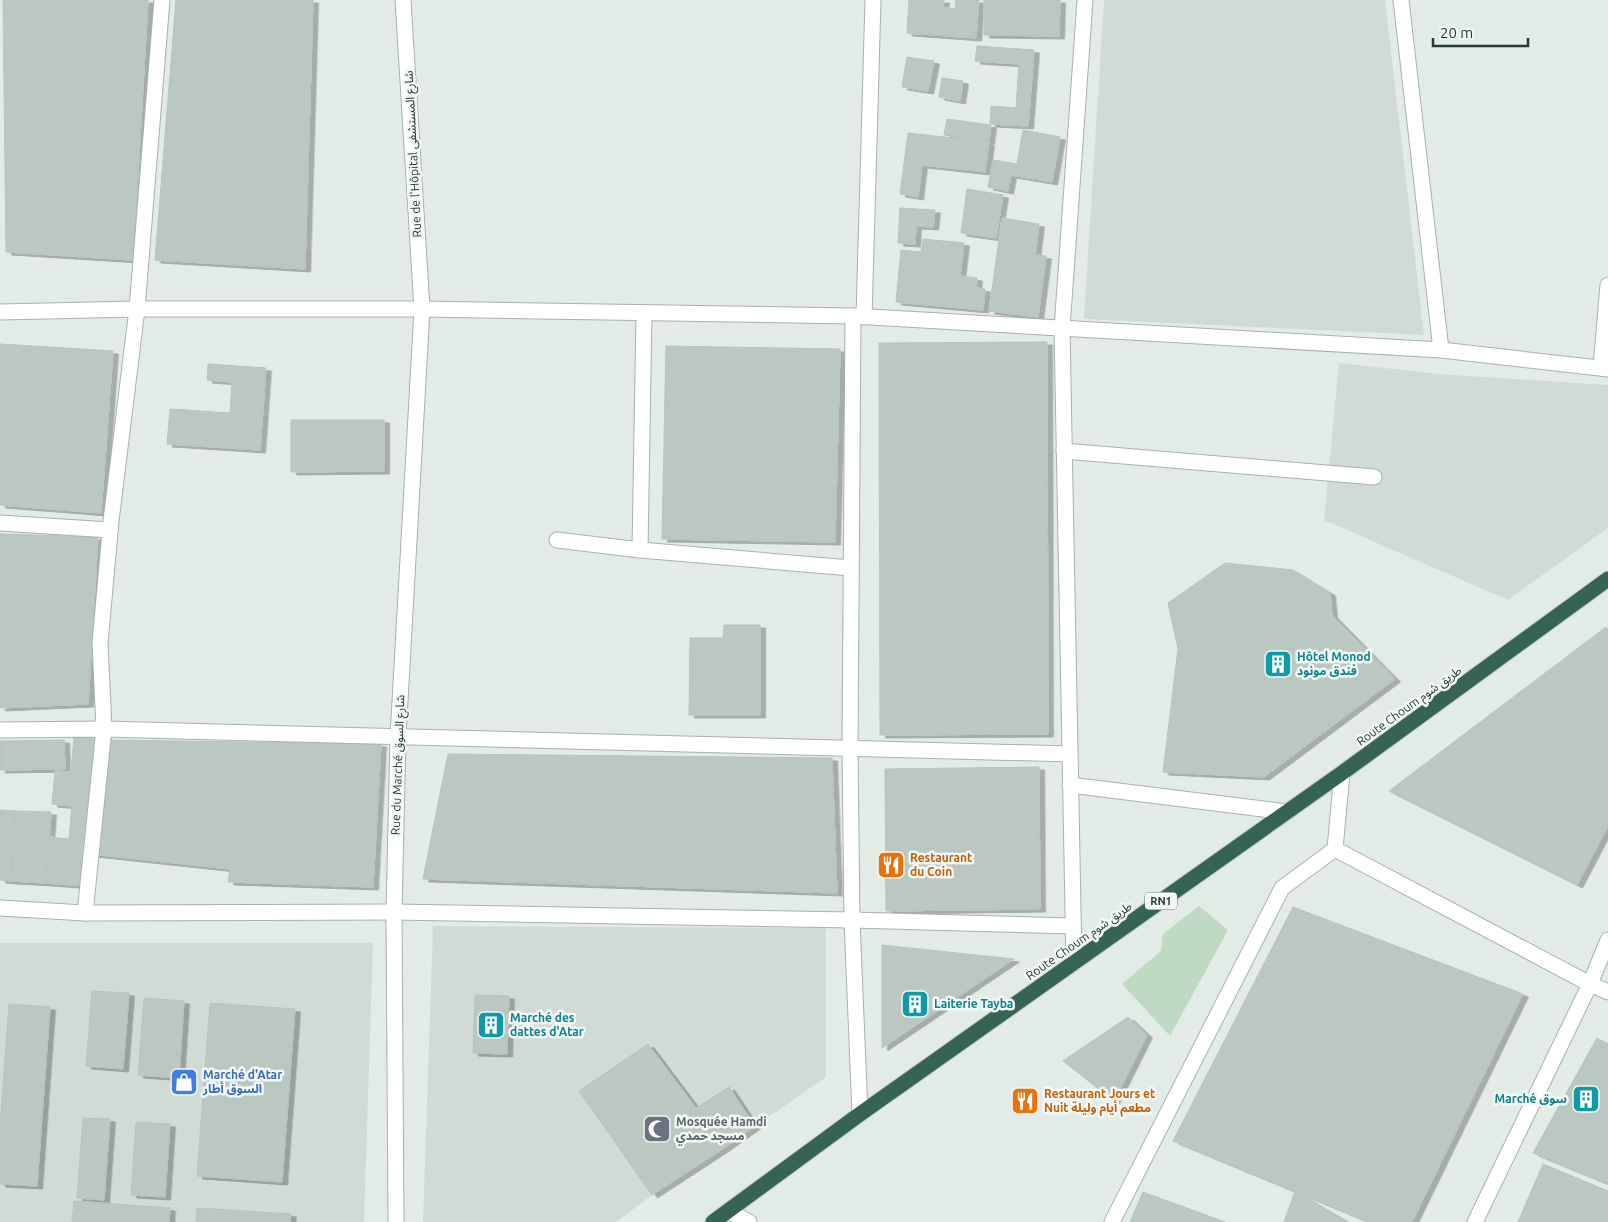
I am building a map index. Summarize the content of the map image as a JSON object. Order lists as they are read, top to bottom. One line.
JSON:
{"streets":{"highway":["Route Choum طريق شوم","RN1"],"street":["Rue de l'Hôpital شارع المستشفى","Rue du Marché شارع السوق"]},"crossings":[["Rue de l'Hôpital شارع المستشفى","Rue du Marché شارع السوق"]],"places":{"building":["Hôtel Monod فندق مونود","Laiterie Tayba","Marché des dattes d'Atar","Marché سوق"],"restaurant":["Restaurant du Coin","Restaurant Jours et Nuit مطعم أيام وليلة"],"shop":["Marché d'Atar السوق أطار"],"mosque":["Mosquée Hamdi مسجد حمدي"]},"scale_bar":"20 m"}
